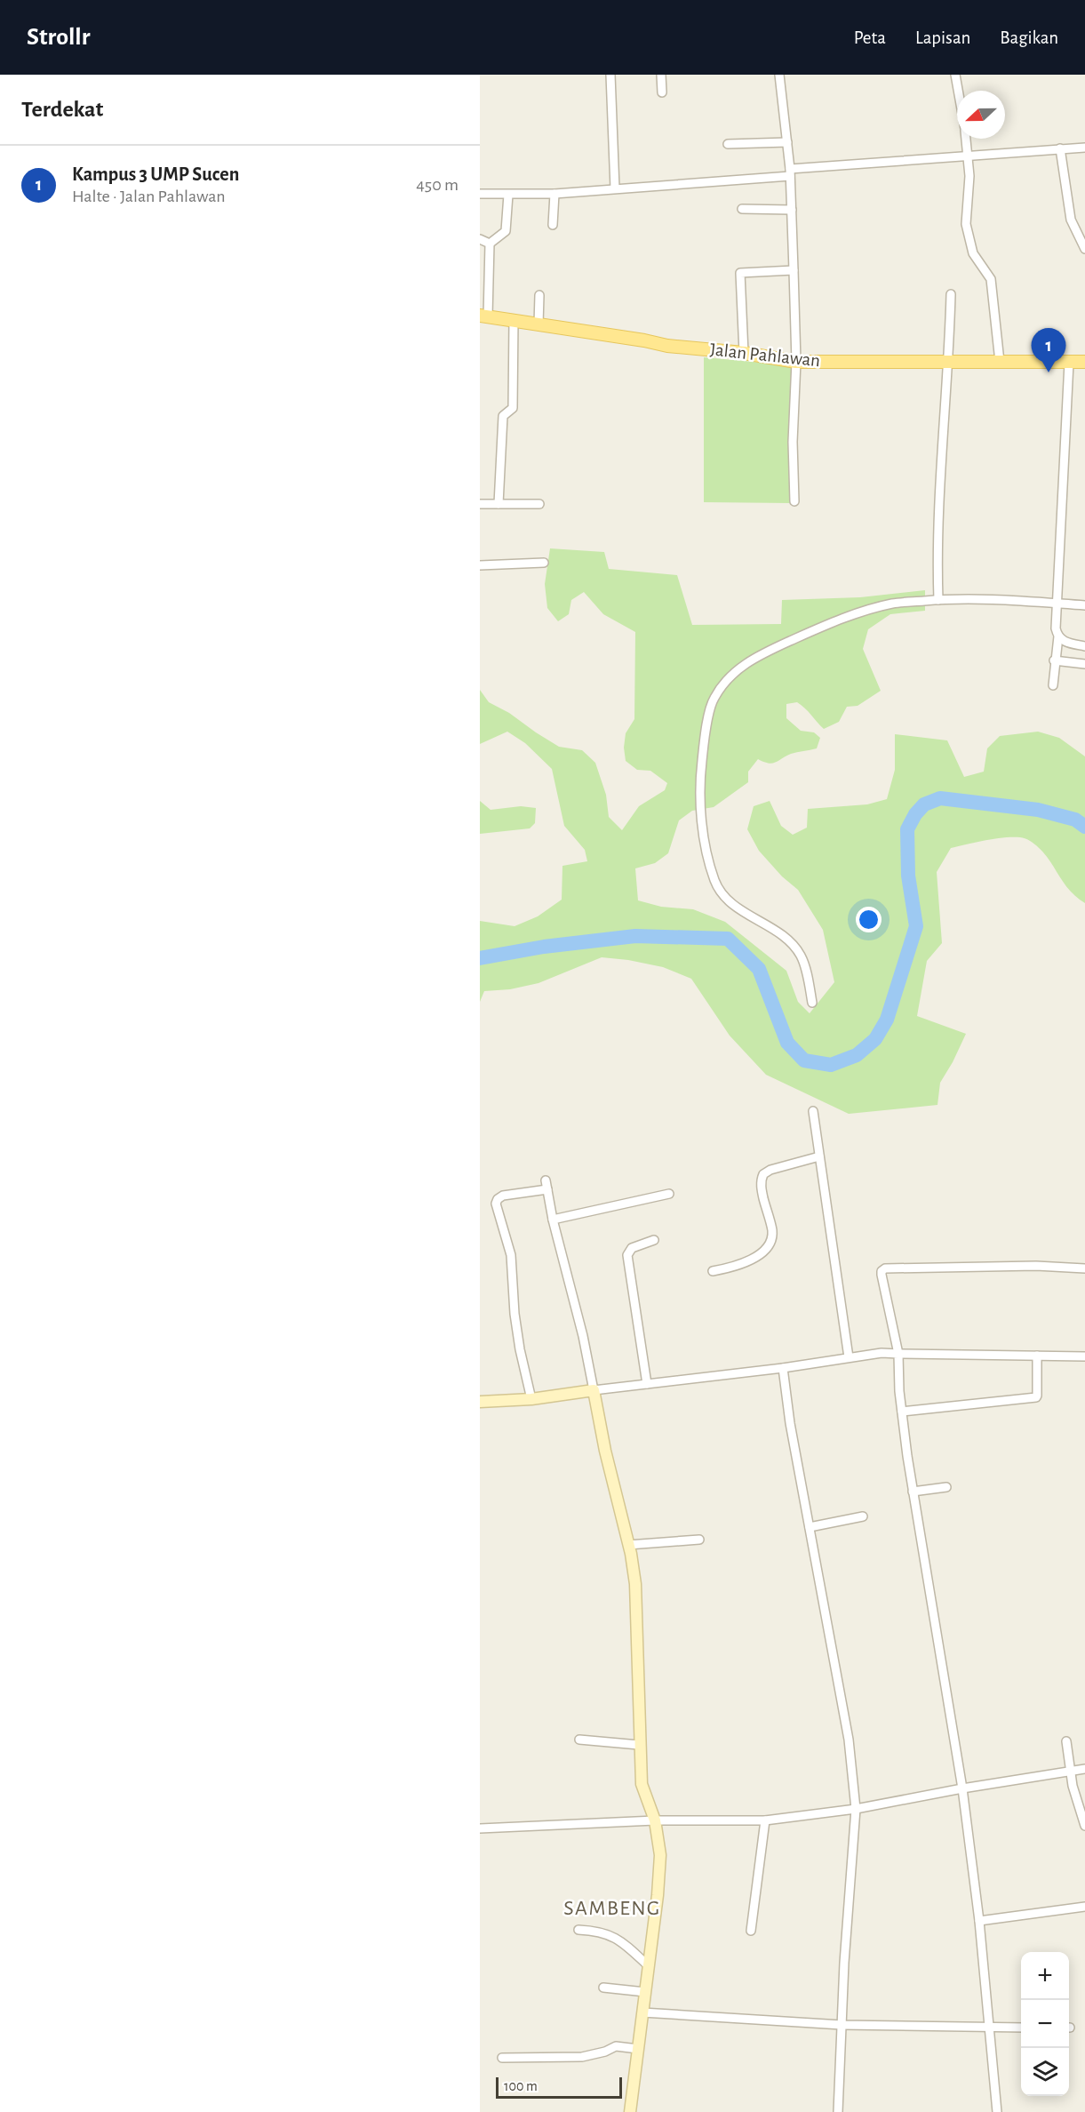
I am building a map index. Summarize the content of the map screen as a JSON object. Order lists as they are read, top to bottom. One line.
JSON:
{"streets":{"main road":["Jalan Pahlawan"]},"districts":["SAMBENG"],"scale_bar":"100 m","north":"left","page":{"header":"Strollr","nav":["Peta","Lapisan","Bagikan"],"heading":"Terdekat","list":[{"mark":"1","name":"Kampus 3 UMP Sucen","note":"Halte · Jalan Pahlawan","value":"450 m"}],"pins":"1","map_buttons":["+","−"],"scale":"100 m"}}
